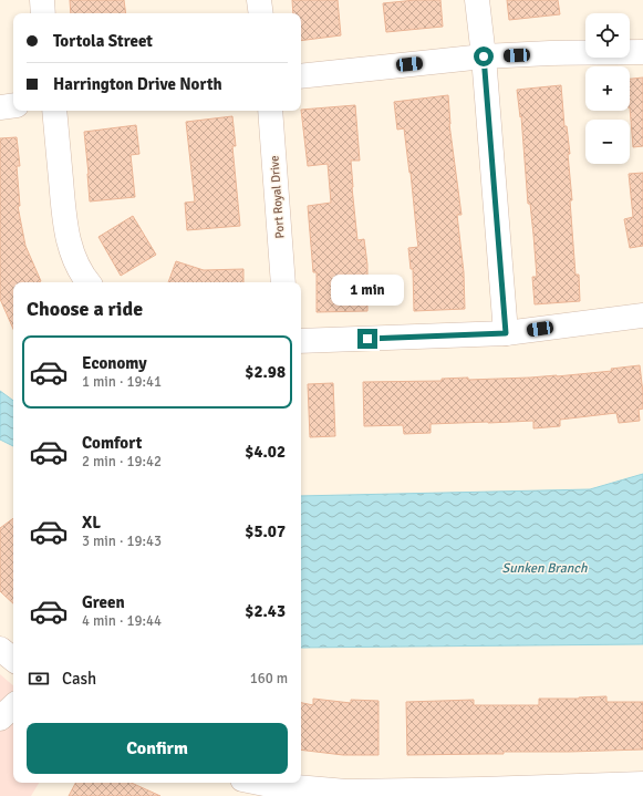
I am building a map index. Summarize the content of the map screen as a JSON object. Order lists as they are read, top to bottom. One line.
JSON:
{"streets":{"street":["Port Royal Drive"]},"water":["Sunken Branch"],"page":{"map_buttons":["+","−"],"banner":["Tortola Street","Harrington Drive North"],"bubble":"1 min","heading":"Choose a ride","list":[{"name":"Economy","note":"1 min · 19:41","value":"$2.98"},{"name":"Comfort","note":"2 min · 19:42","value":"$4.02"},{"name":"XL","note":"3 min · 19:43","value":"$5.07"},{"name":"Green","note":"4 min · 19:44","value":"$2.43"}],"pay":["Cash","160 m"],"buttons":"Confirm"}}
